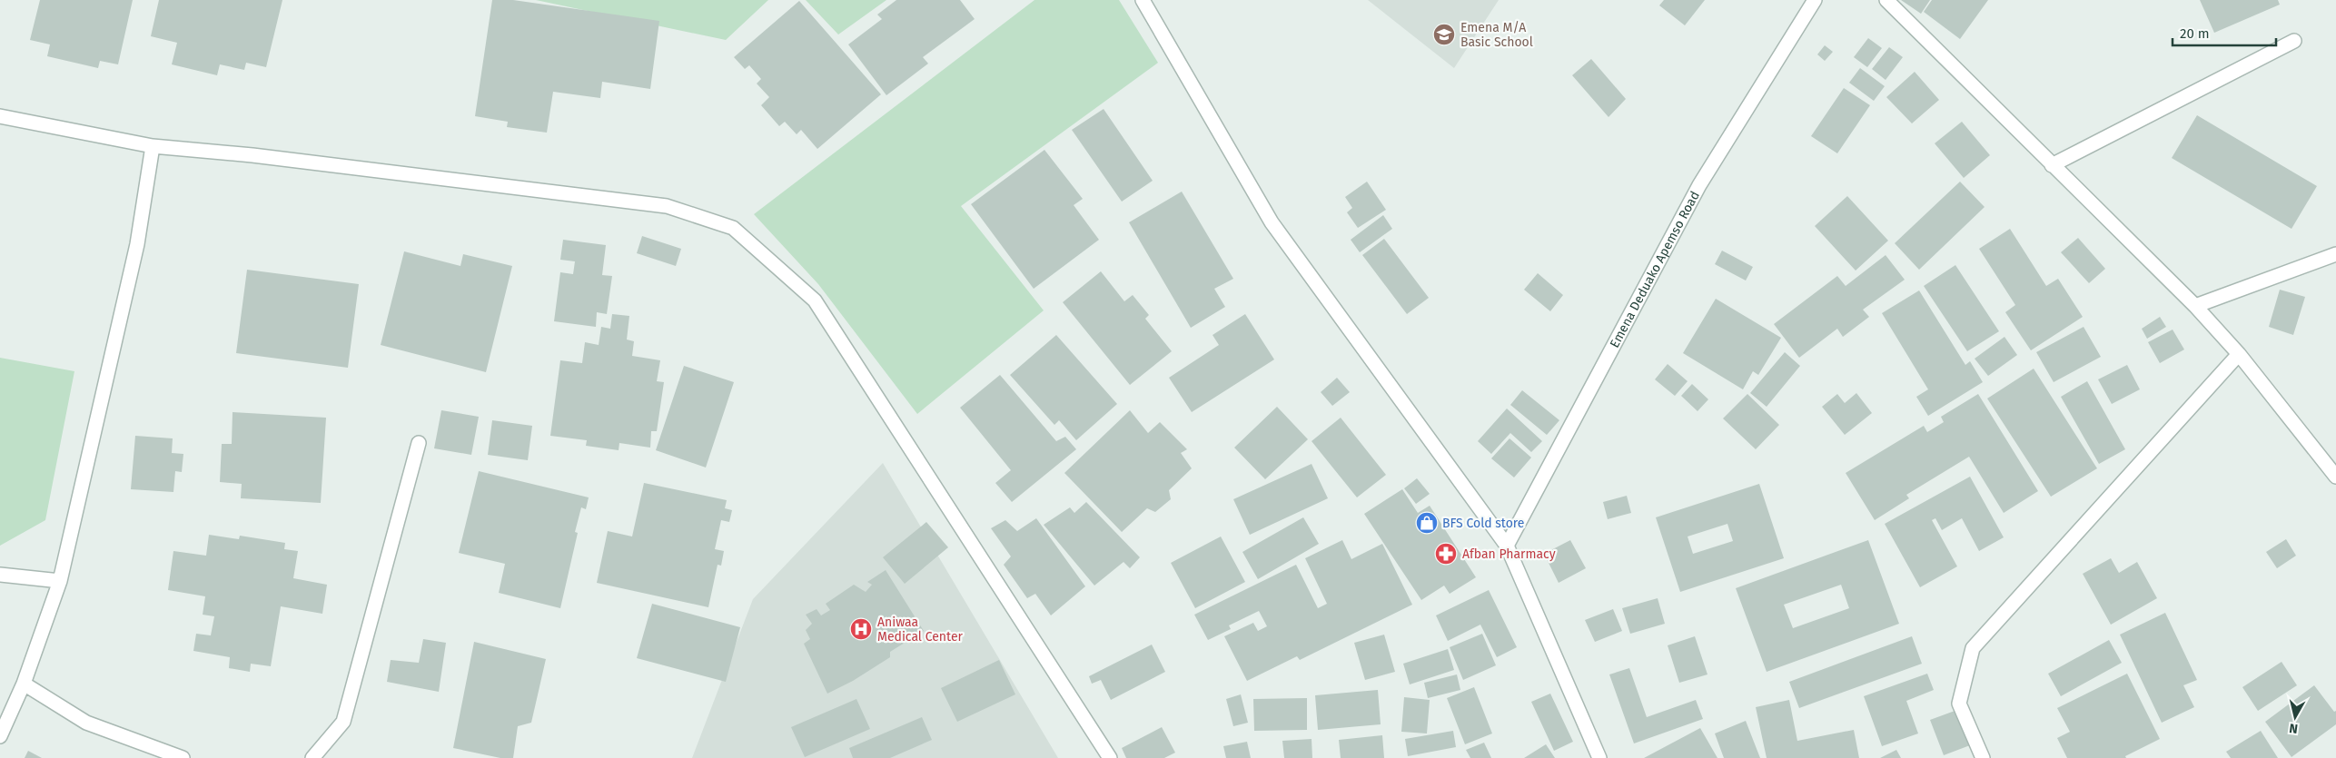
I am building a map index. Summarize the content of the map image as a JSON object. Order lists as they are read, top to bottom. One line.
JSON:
{"streets":{"street":["Emena Deduako Apemso Road"]},"places":{"school or university":["Emena M/A Basic School"],"shop":["BFS Cold store"],"pharmacy":["Afban Pharmacy"],"hospital":["Aniwaa Medical Center"]},"scale_bar":"20 m","north":"bottom"}
